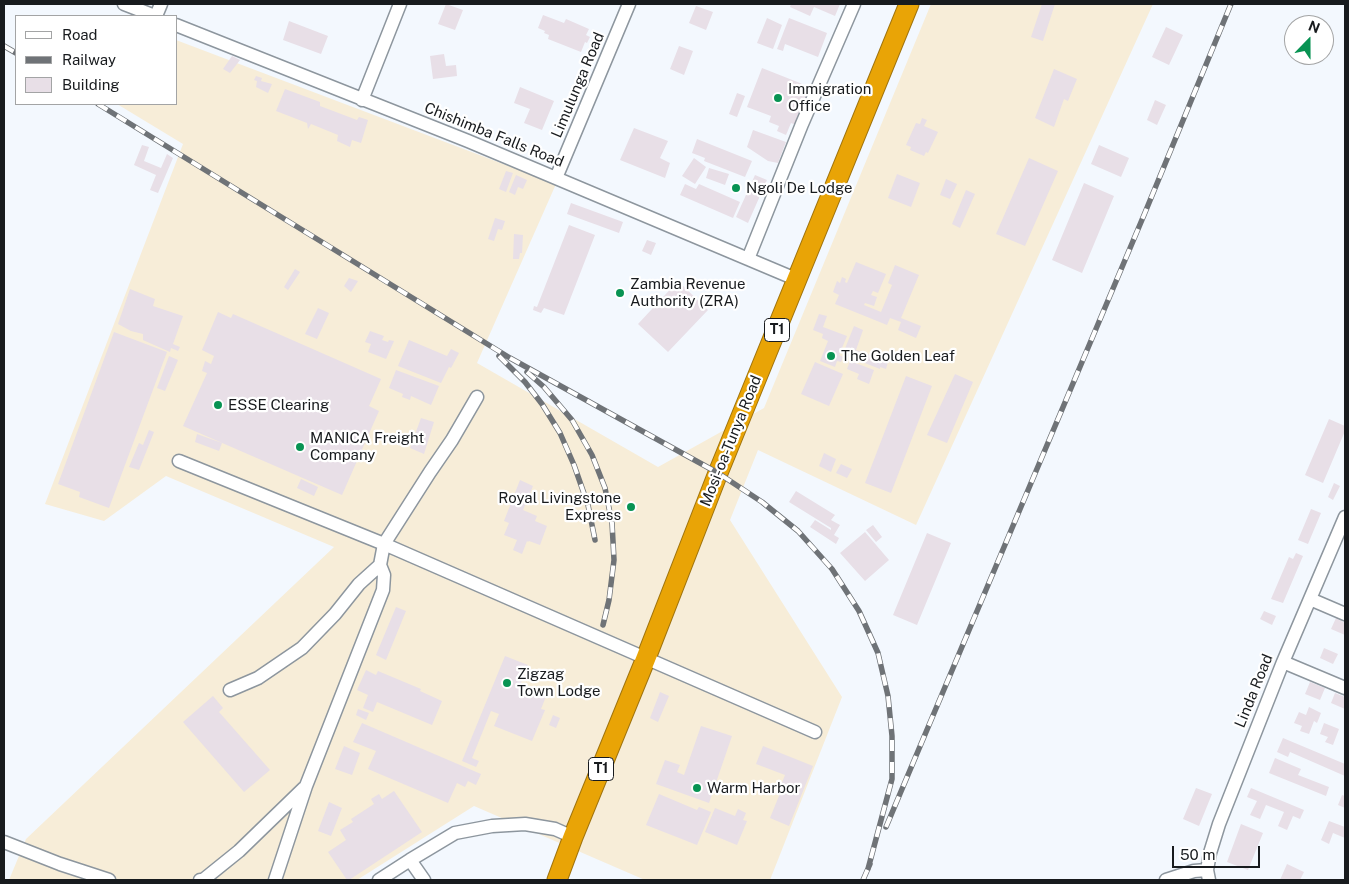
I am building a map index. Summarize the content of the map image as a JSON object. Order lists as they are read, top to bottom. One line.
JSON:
{"streets":{"highway":["T1","Mosi-oa-Tunya Road"],"street":["Limulunga Road","Chishimba Falls Road","Linda Road"]},"crossings":[["Limulunga Road","Chishimba Falls Road"],["Chishimba Falls Road","Mosi-oa-Tunya Road"]],"places":["Immigration Office","Ngoli De Lodge","Zambia Revenue Authority (ZRA)","The Golden Leaf","ESSE Clearing","MANICA Freight Company","Royal Livingstone Express","Zigzag Town Lodge","Warm Harbor"],"legend":["Road","Railway","Building"],"scale_bar":"50 m","north":"top"}
